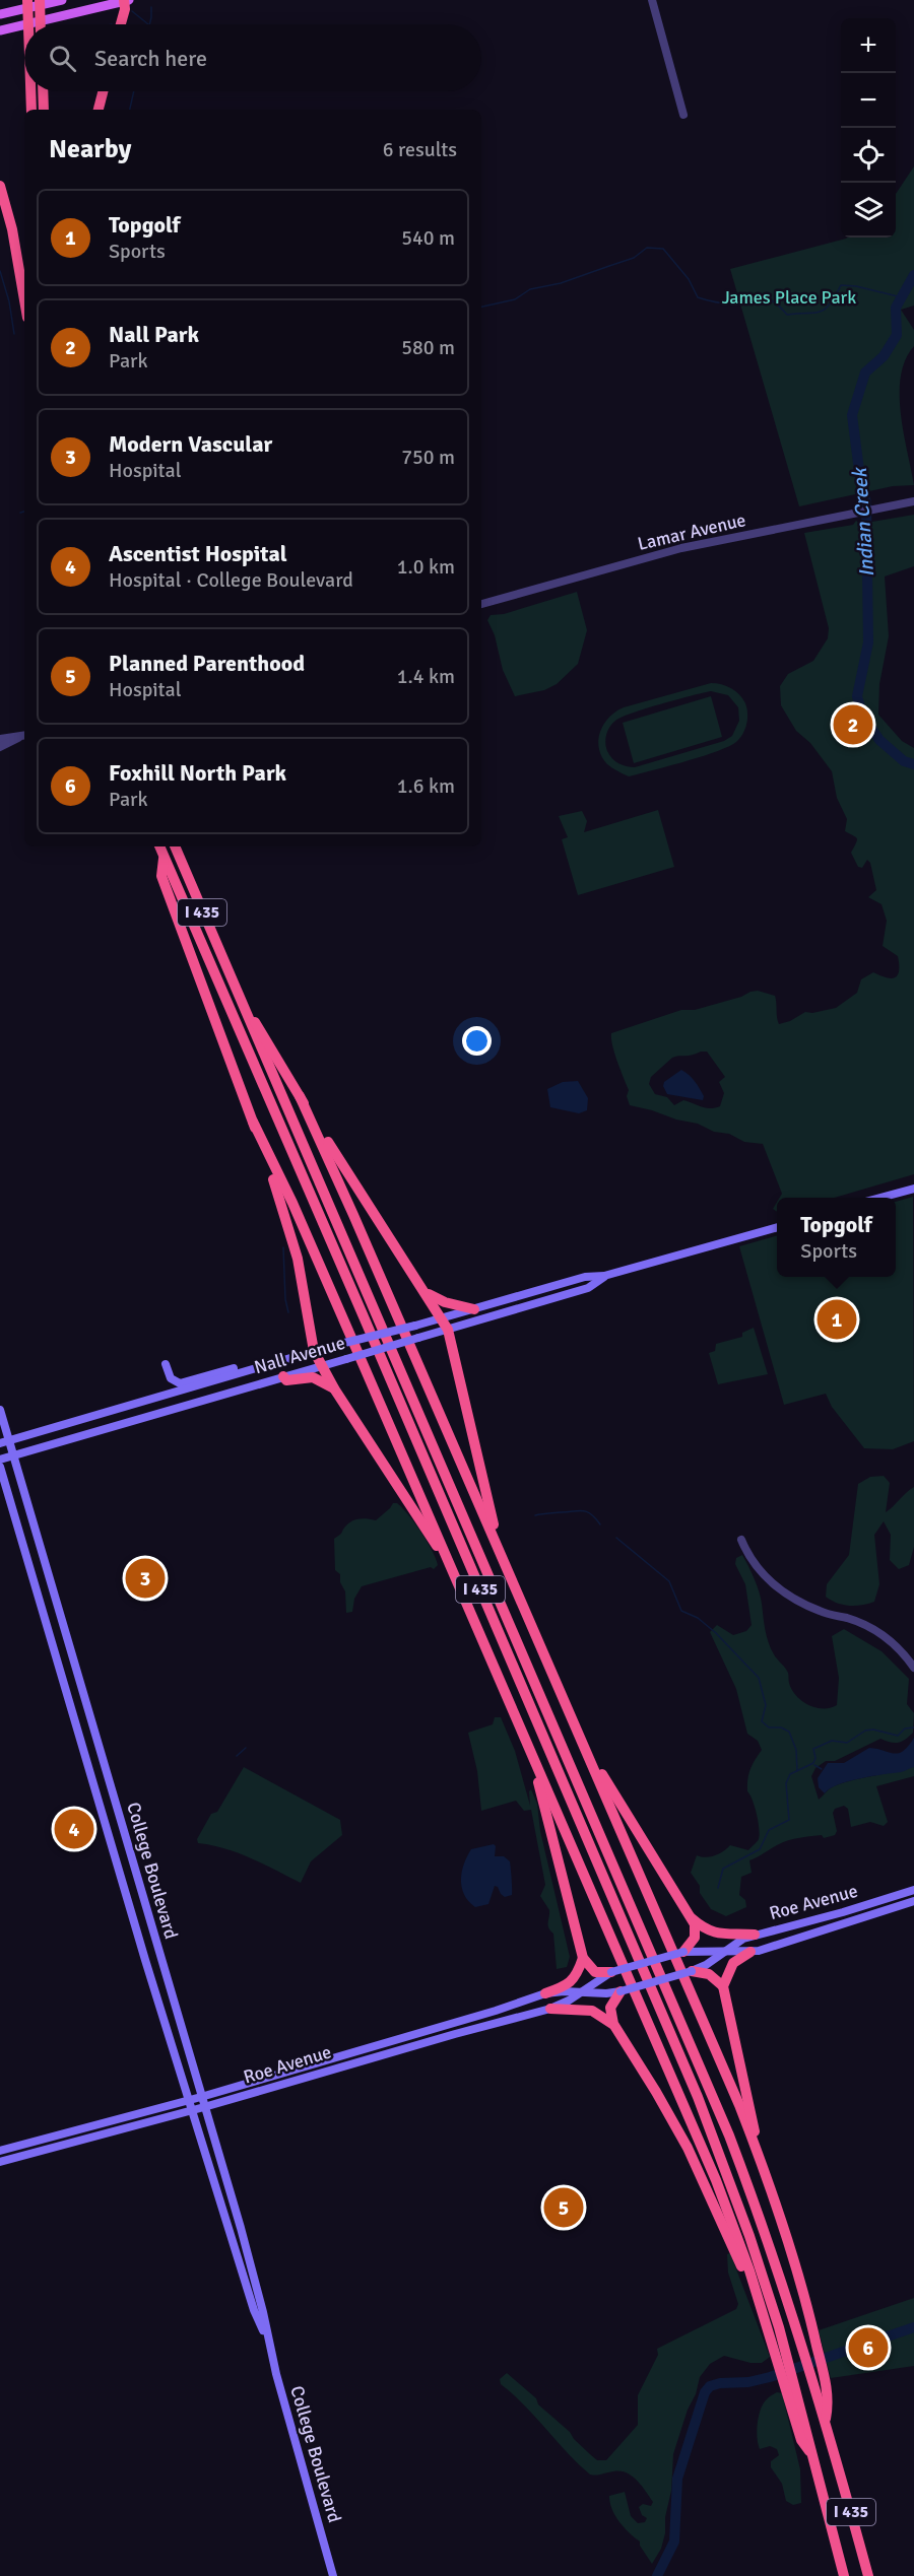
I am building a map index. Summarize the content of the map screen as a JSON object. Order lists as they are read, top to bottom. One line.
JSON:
{"streets":{"highway":["I 435"],"main road":["Nall Avenue","College Boulevard","Roe Avenue"],"street":["Lamar Avenue"]},"crossings":[["Nall Avenue","College Boulevard"],["College Boulevard","Roe Avenue"]],"water":["Indian Creek"],"parks":["James Place Park"],"page":{"map_buttons":["+","−"],"search":"Search here","heading":["Nearby","6 results"],"list":[{"mark":"1","name":"Topgolf","note":"Sports","value":"540 m"},{"mark":"2","name":"Nall Park","note":"Park","value":"580 m"},{"mark":"3","name":"Modern Vascular","note":"Hospital","value":"750 m"},{"mark":"4","name":"Ascentist Hospital","note":"Hospital · College Boulevard","value":"1.0 km"},{"mark":"5","name":"Planned Parenthood","note":"Hospital","value":"1.4 km"},{"mark":"6","name":"Foxhill North Park","note":"Park","value":"1.6 km"}],"pins":["2","1","3","4","5","6"],"popup":["Topgolf","Sports"]}}
